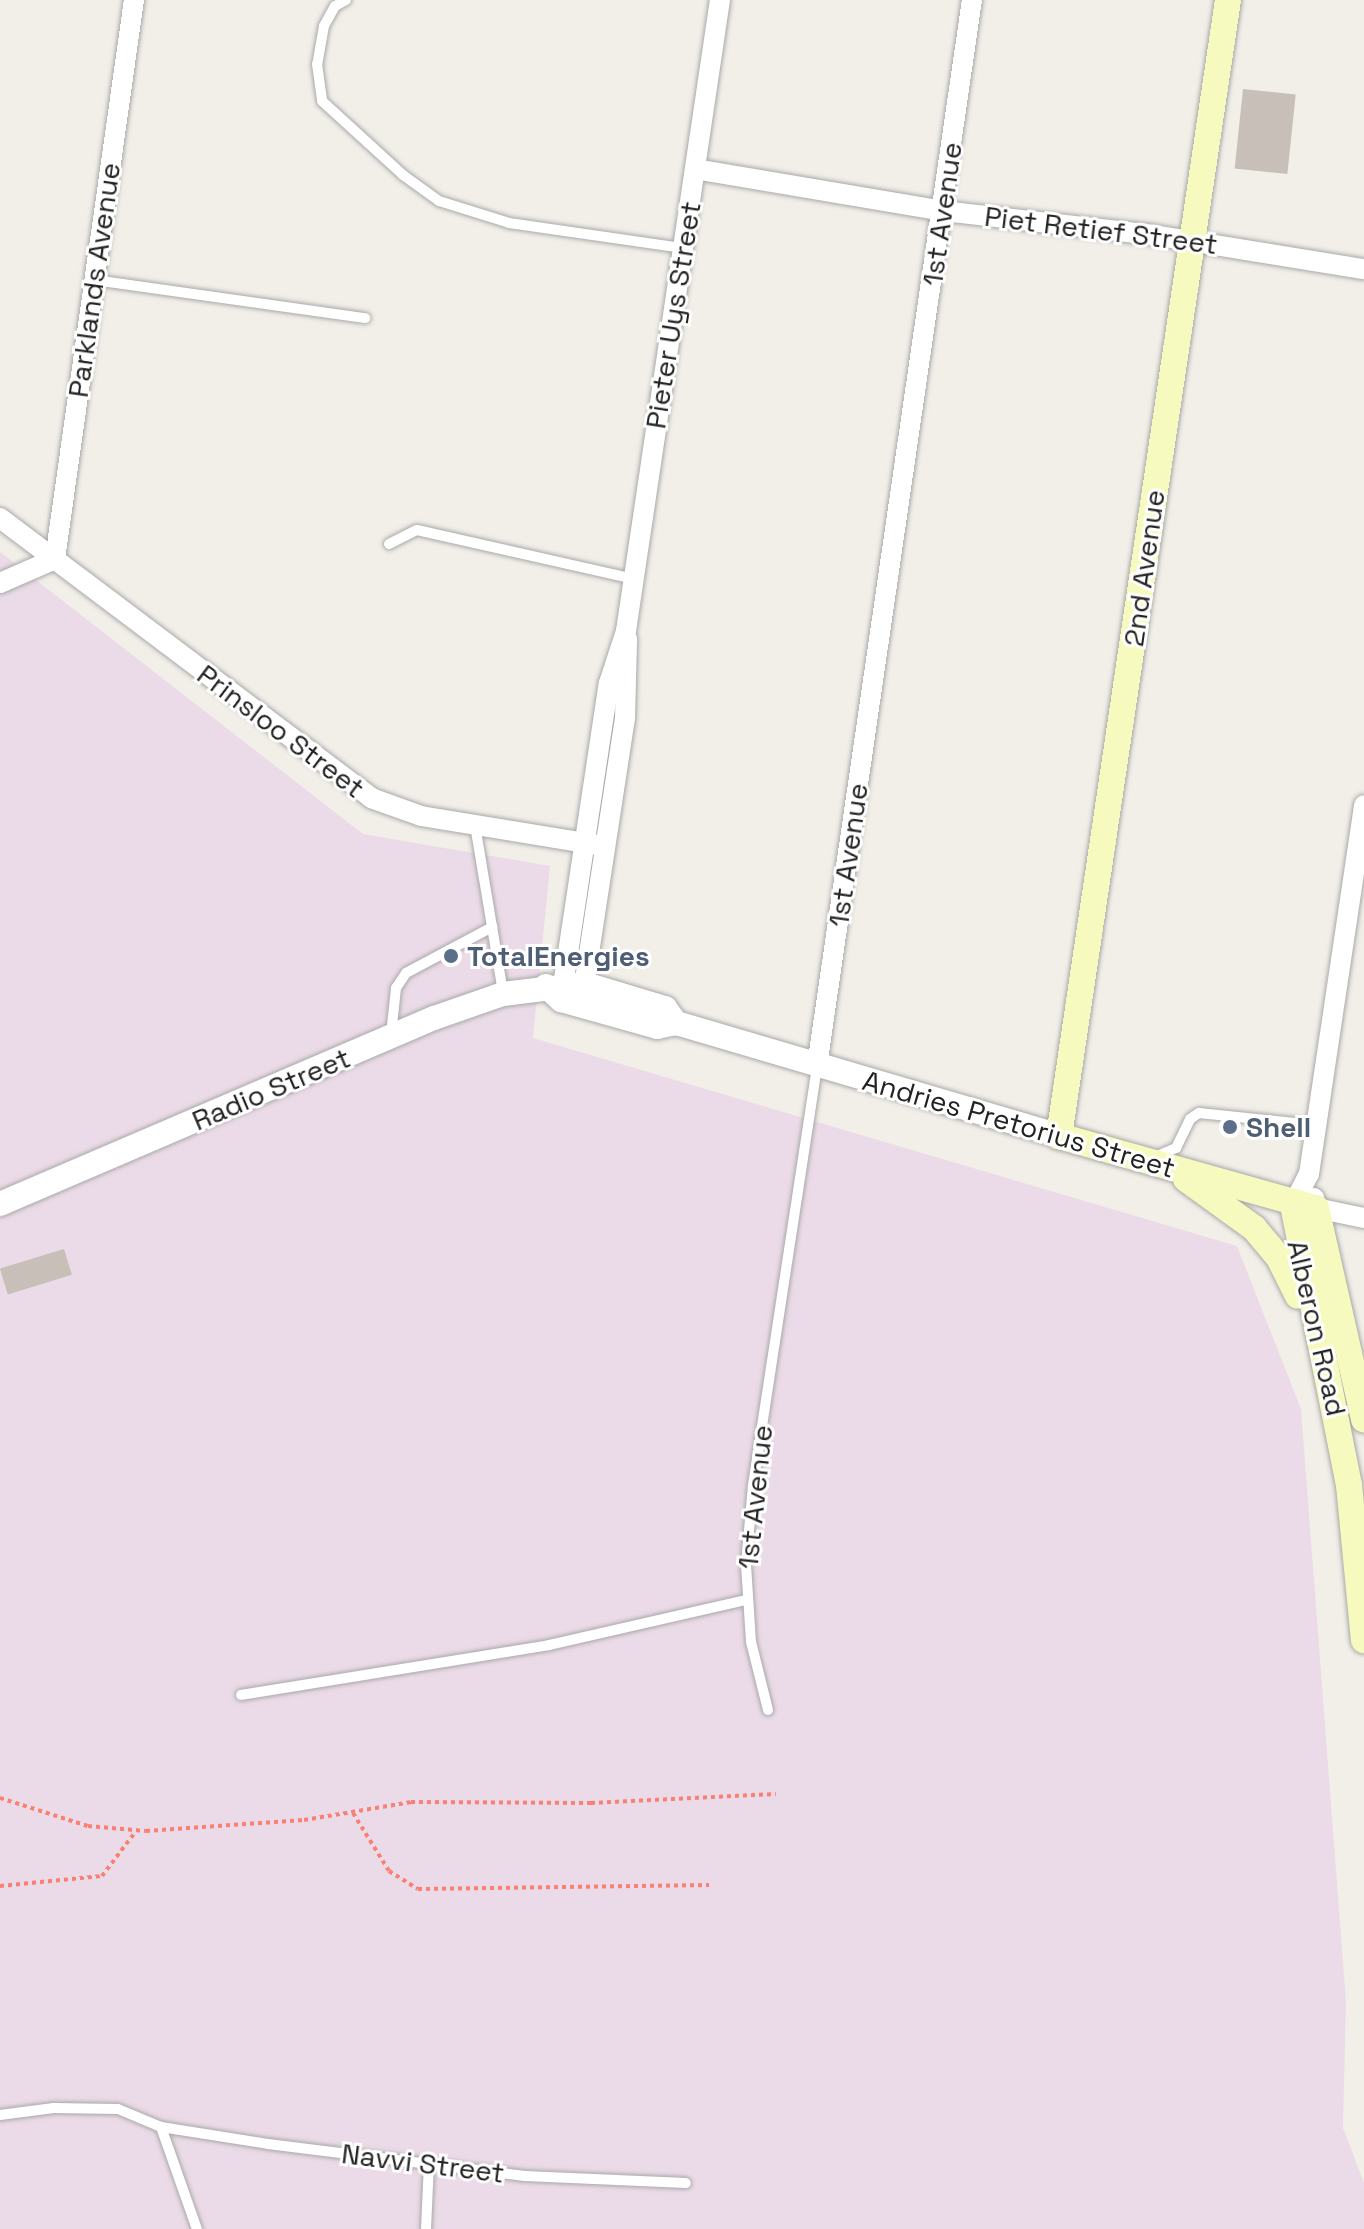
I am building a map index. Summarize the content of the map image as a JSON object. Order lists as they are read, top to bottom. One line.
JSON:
{"streets":{"main road":["2nd Avenue","Andries Pretorius Street","Alberon Road"],"street":["1st Avenue","Piet Retief Street","Parklands Avenue","Pieter Uys Street","Prinsloo Street","Radio Street"],"lane":["Navvi Street"]},"crossings":[["1st Avenue","Piet Retief Street"],["1st Avenue","Andries Pretorius Street"],["Piet Retief Street","Pieter Uys Street"],["Piet Retief Street","2nd Avenue"],["Parklands Avenue","Prinsloo Street"],["Pieter Uys Street","Prinsloo Street"],["Pieter Uys Street","Radio Street"],["Pieter Uys Street","Andries Pretorius Street"],["2nd Avenue","Andries Pretorius Street"],["Radio Street","Andries Pretorius Street"],["Andries Pretorius Street","Alberon Road"]],"places":["TotalEnergies","Shell"]}
